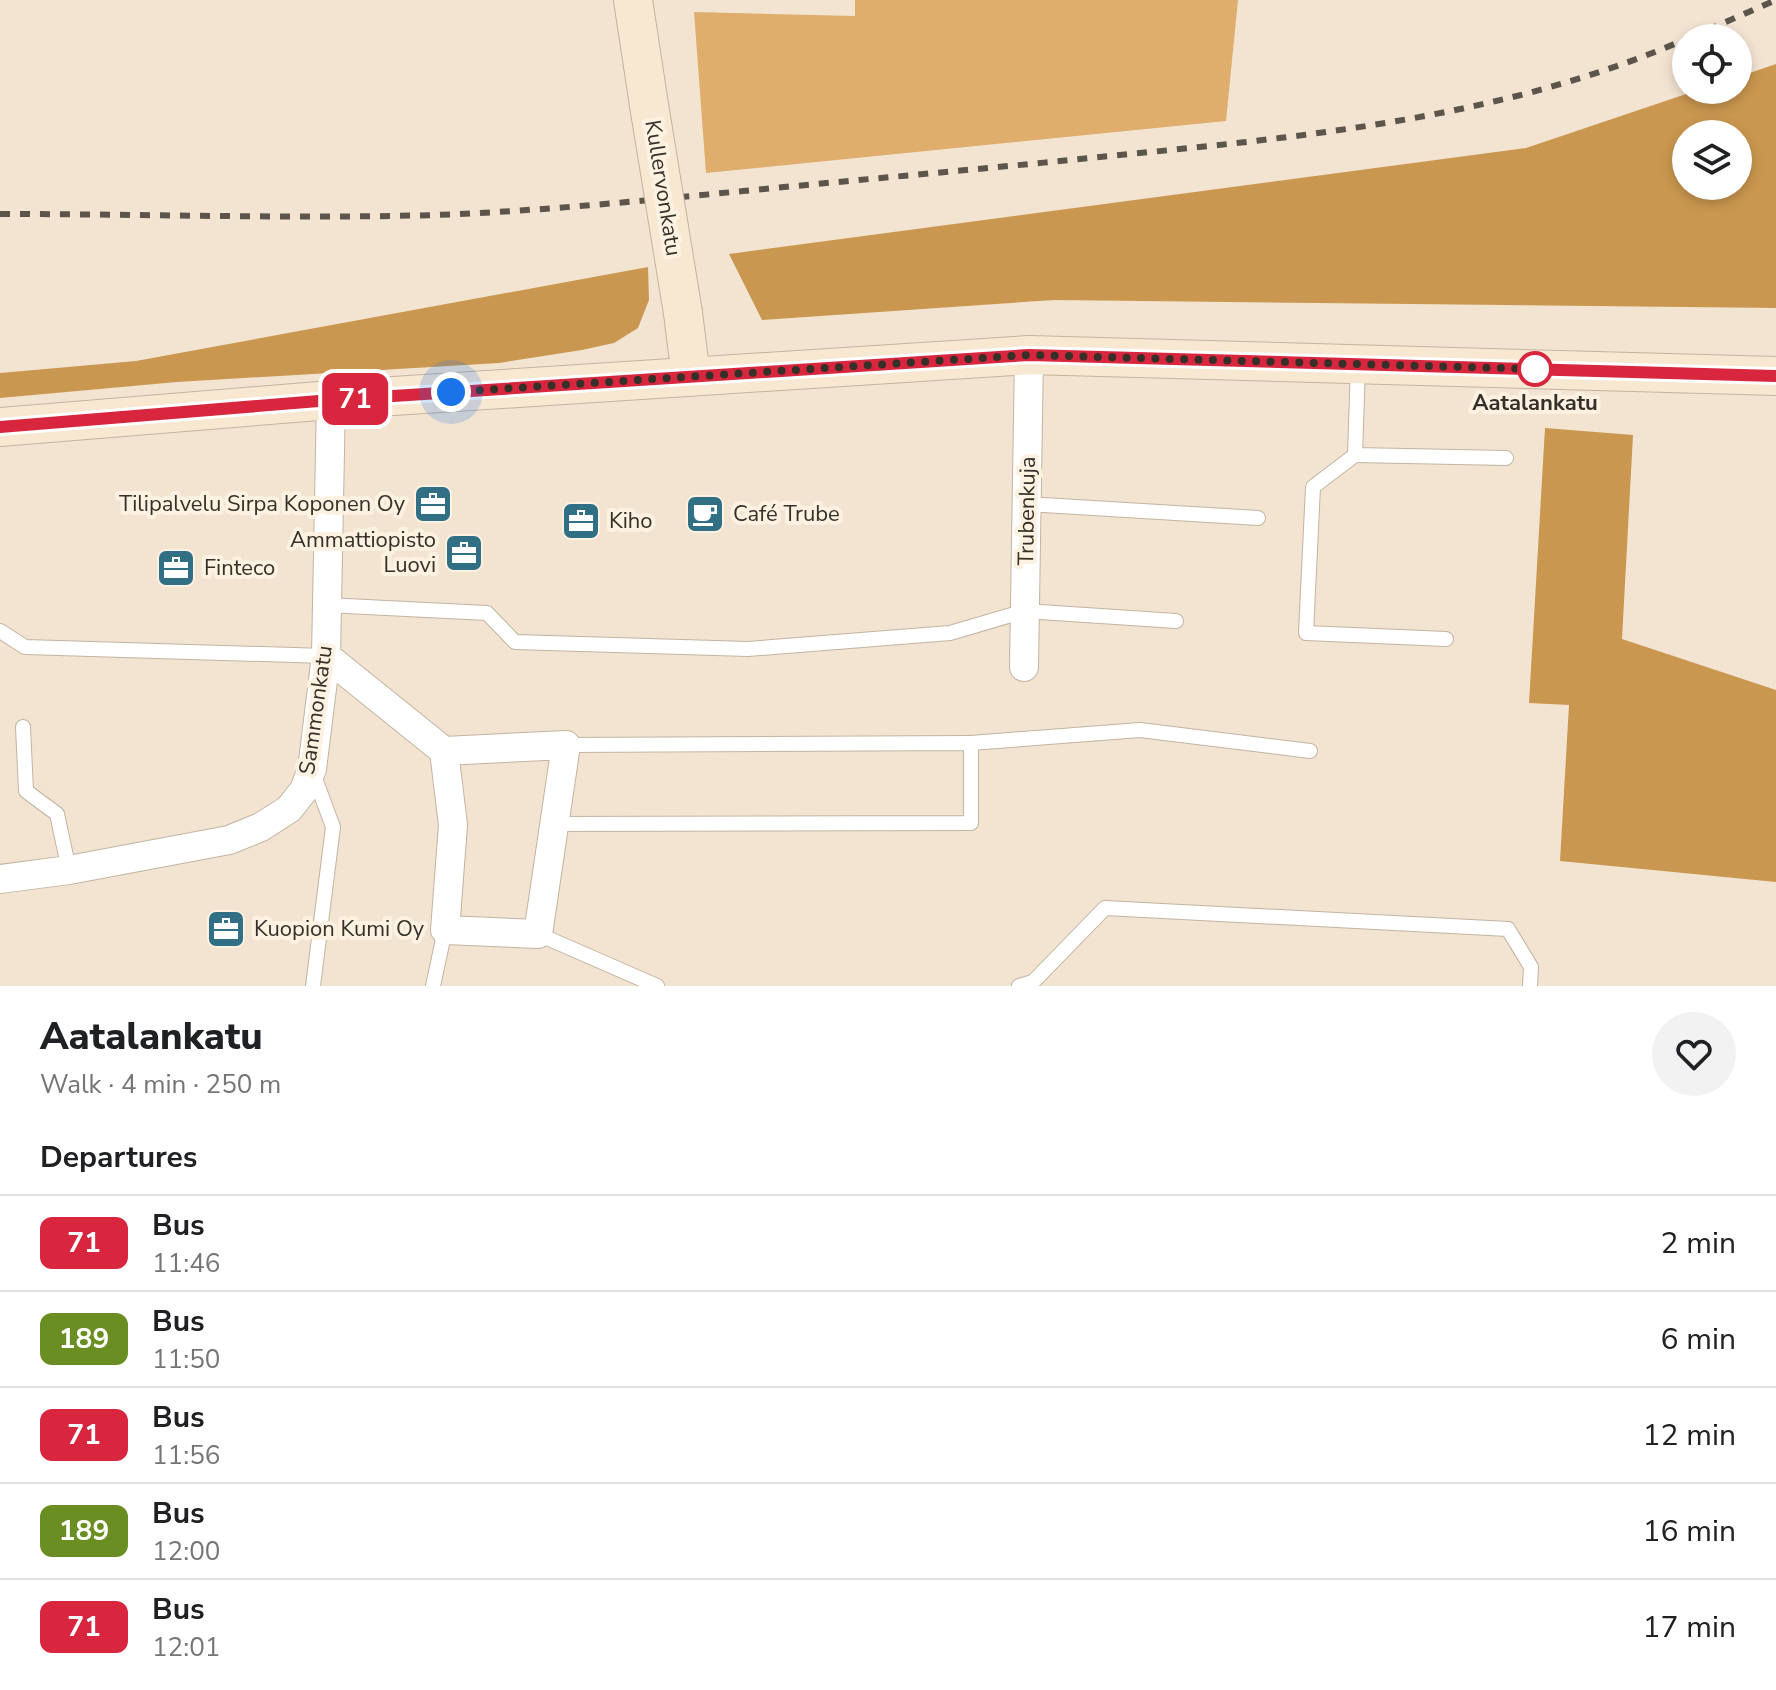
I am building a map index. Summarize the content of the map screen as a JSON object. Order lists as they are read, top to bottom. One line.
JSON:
{"streets":{"street":["Kullervonkatu","Trubenkuja","Sammonkatu"]},"places":{"other":["Aatalankatu"],"office":["Tilipalvelu Sirpa Koponen Oy","Kiho","Ammattiopisto Luovi","Finteco","Kuopion Kumi Oy"],"cafe":["Café Trube"]},"lines":["bus line 71"],"page":{"on_map":"71","heading":[["Aatalankatu","Walk · 4 min · 250 m"],"Departures"],"list":[{"mark":"71","name":"Bus","note":"11:46","value":"2 min"},{"mark":"189","name":"Bus","note":"11:50","value":"6 min"},{"mark":"71","name":"Bus","note":"11:56","value":"12 min"},{"mark":"189","name":"Bus","note":"12:00","value":"16 min"},{"mark":"71","name":"Bus","note":"12:01","value":"17 min"}]}}
